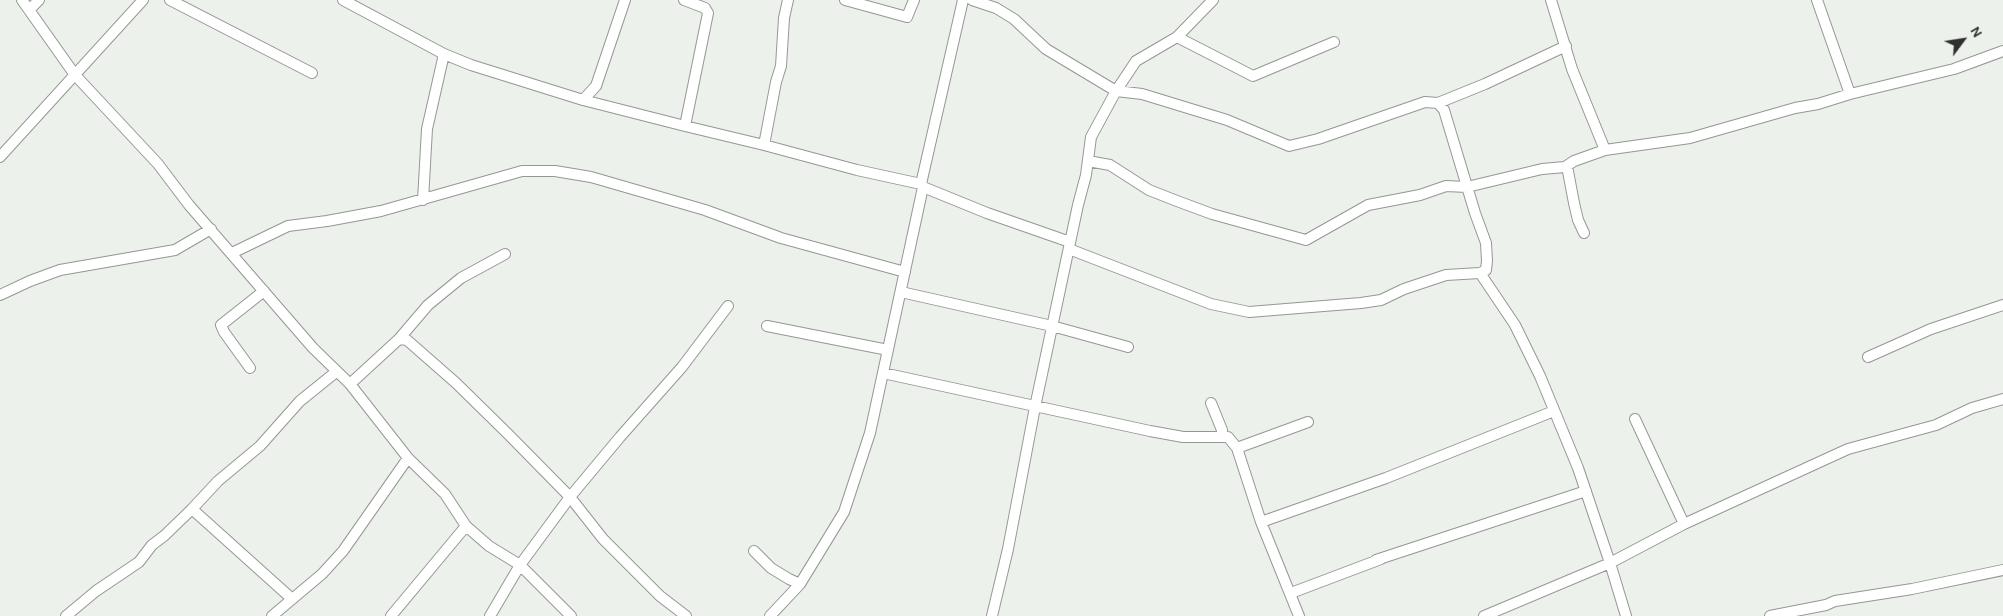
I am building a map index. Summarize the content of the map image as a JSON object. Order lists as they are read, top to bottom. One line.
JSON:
{"north":"top right"}
